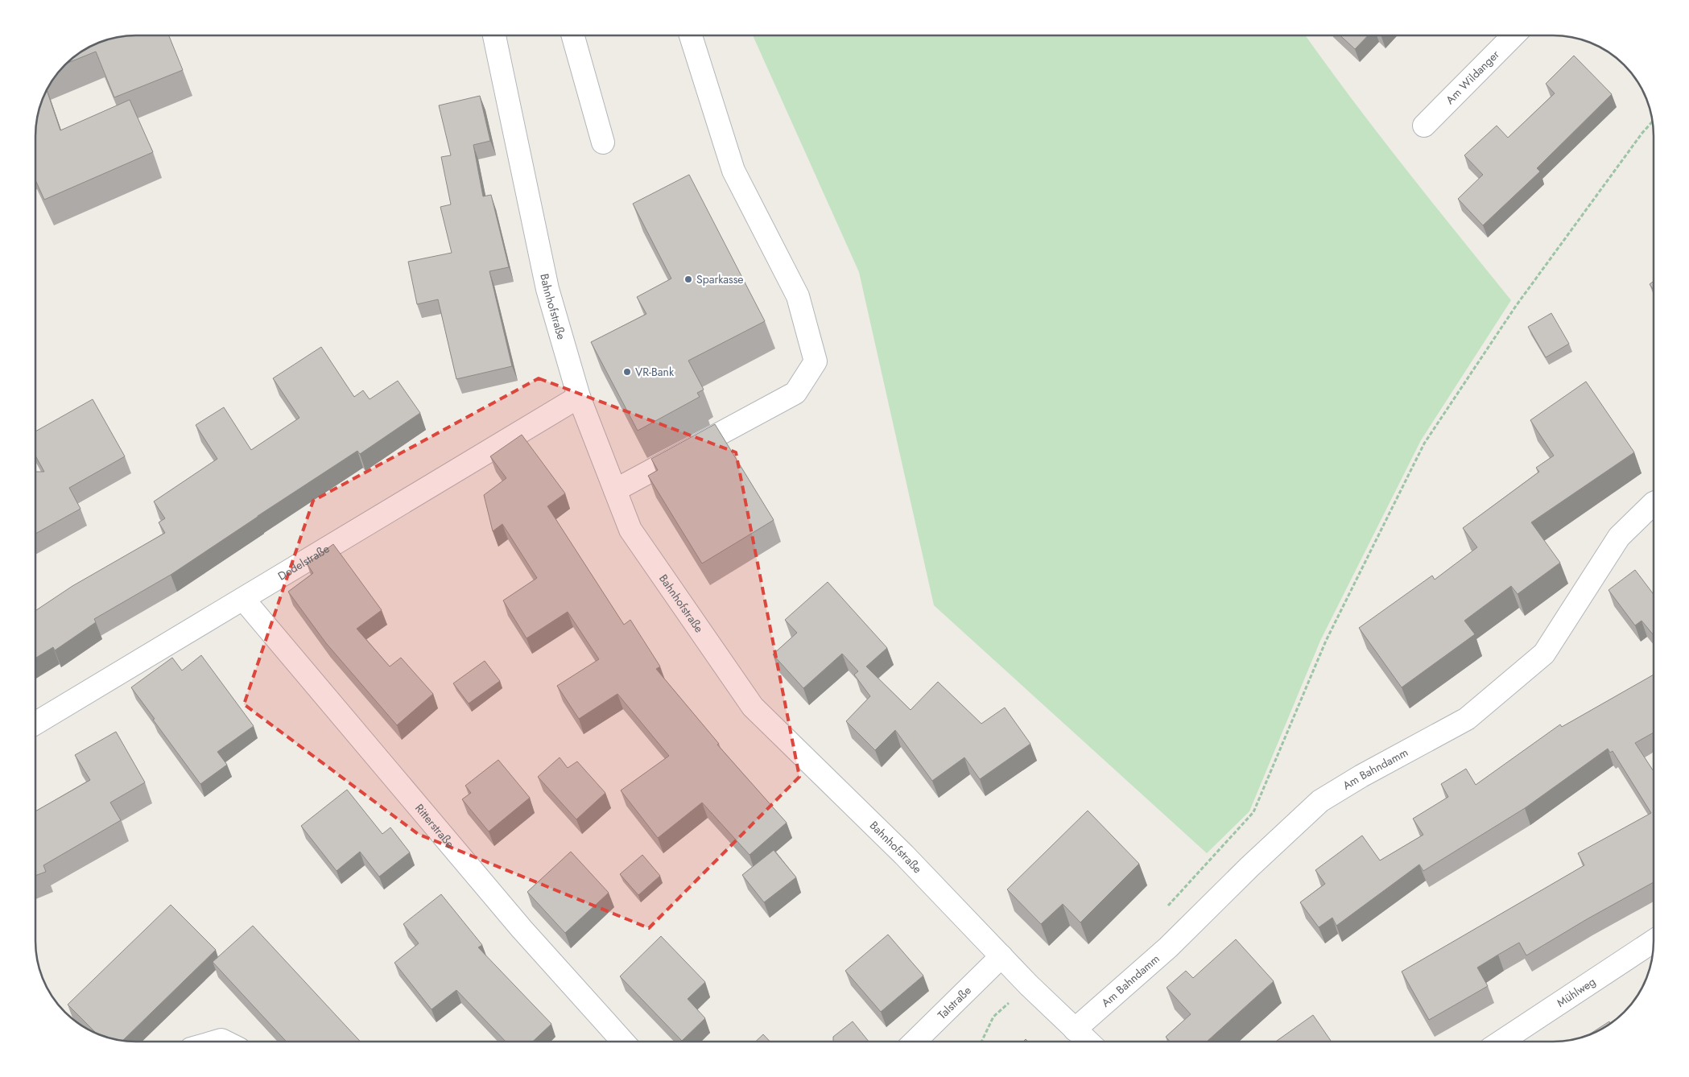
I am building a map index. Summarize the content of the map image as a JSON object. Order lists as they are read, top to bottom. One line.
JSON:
{"streets":{"street":["Am Wildanger","Bahnhofstraße","Dodelstraße","Am Bahndamm","Ritterstraße","Mühlweg","Talstraße"]},"crossings":[["Bahnhofstraße","Dodelstraße"],["Bahnhofstraße","Am Bahndamm"],["Bahnhofstraße","Talstraße"],["Dodelstraße","Ritterstraße"]],"places":["Sparkasse","VR-Bank"]}
